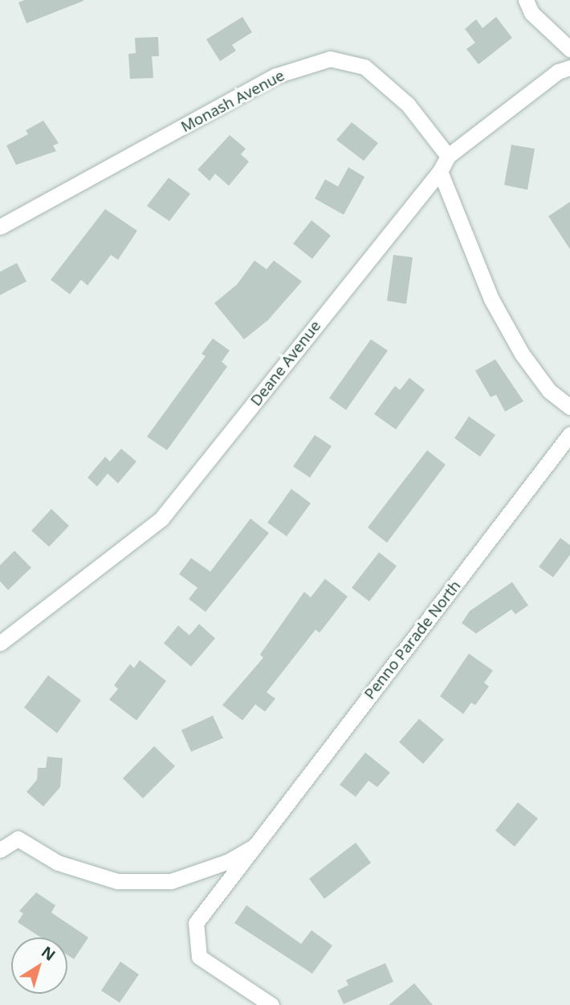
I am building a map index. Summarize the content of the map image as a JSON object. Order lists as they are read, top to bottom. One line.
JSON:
{"streets":{"street":["Monash Avenue","Deane Avenue","Penno Parade North"]},"crossings":[["Monash Avenue","Deane Avenue"]],"north":"top right"}
